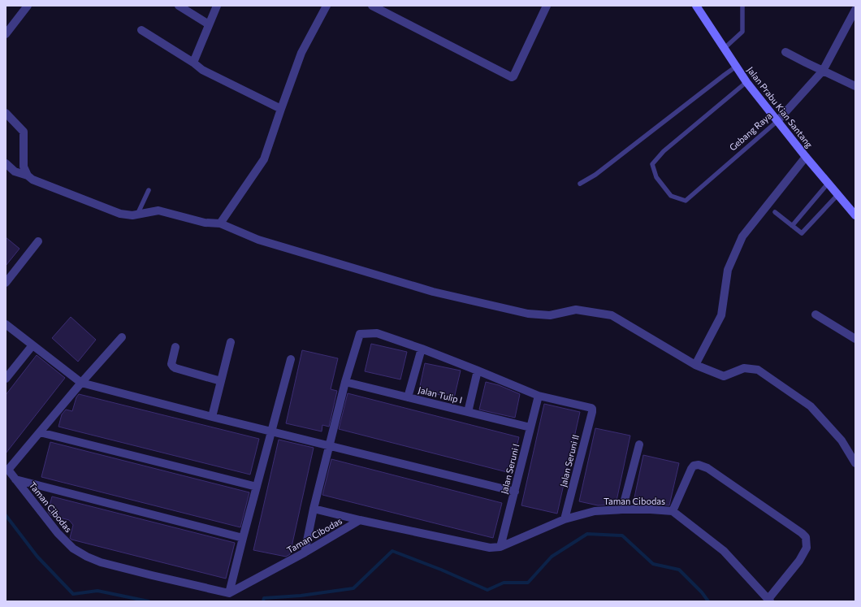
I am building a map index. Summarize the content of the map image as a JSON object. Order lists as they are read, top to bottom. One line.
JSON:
{"streets":{"main road":["Jalan Prabu Kian Santang"],"street":["Gebang Raya","Jalan Tulip I","Jalan Seruni II","Jalan Seruni I","Taman Cibodas"]},"crossings":[["Jalan Prabu Kian Santang","Gebang Raya"],["Jalan Tulip I","Jalan Seruni I"],["Jalan Seruni II","Jalan Seruni I"],["Jalan Seruni II","Taman Cibodas"],["Jalan Seruni I","Taman Cibodas"]]}
